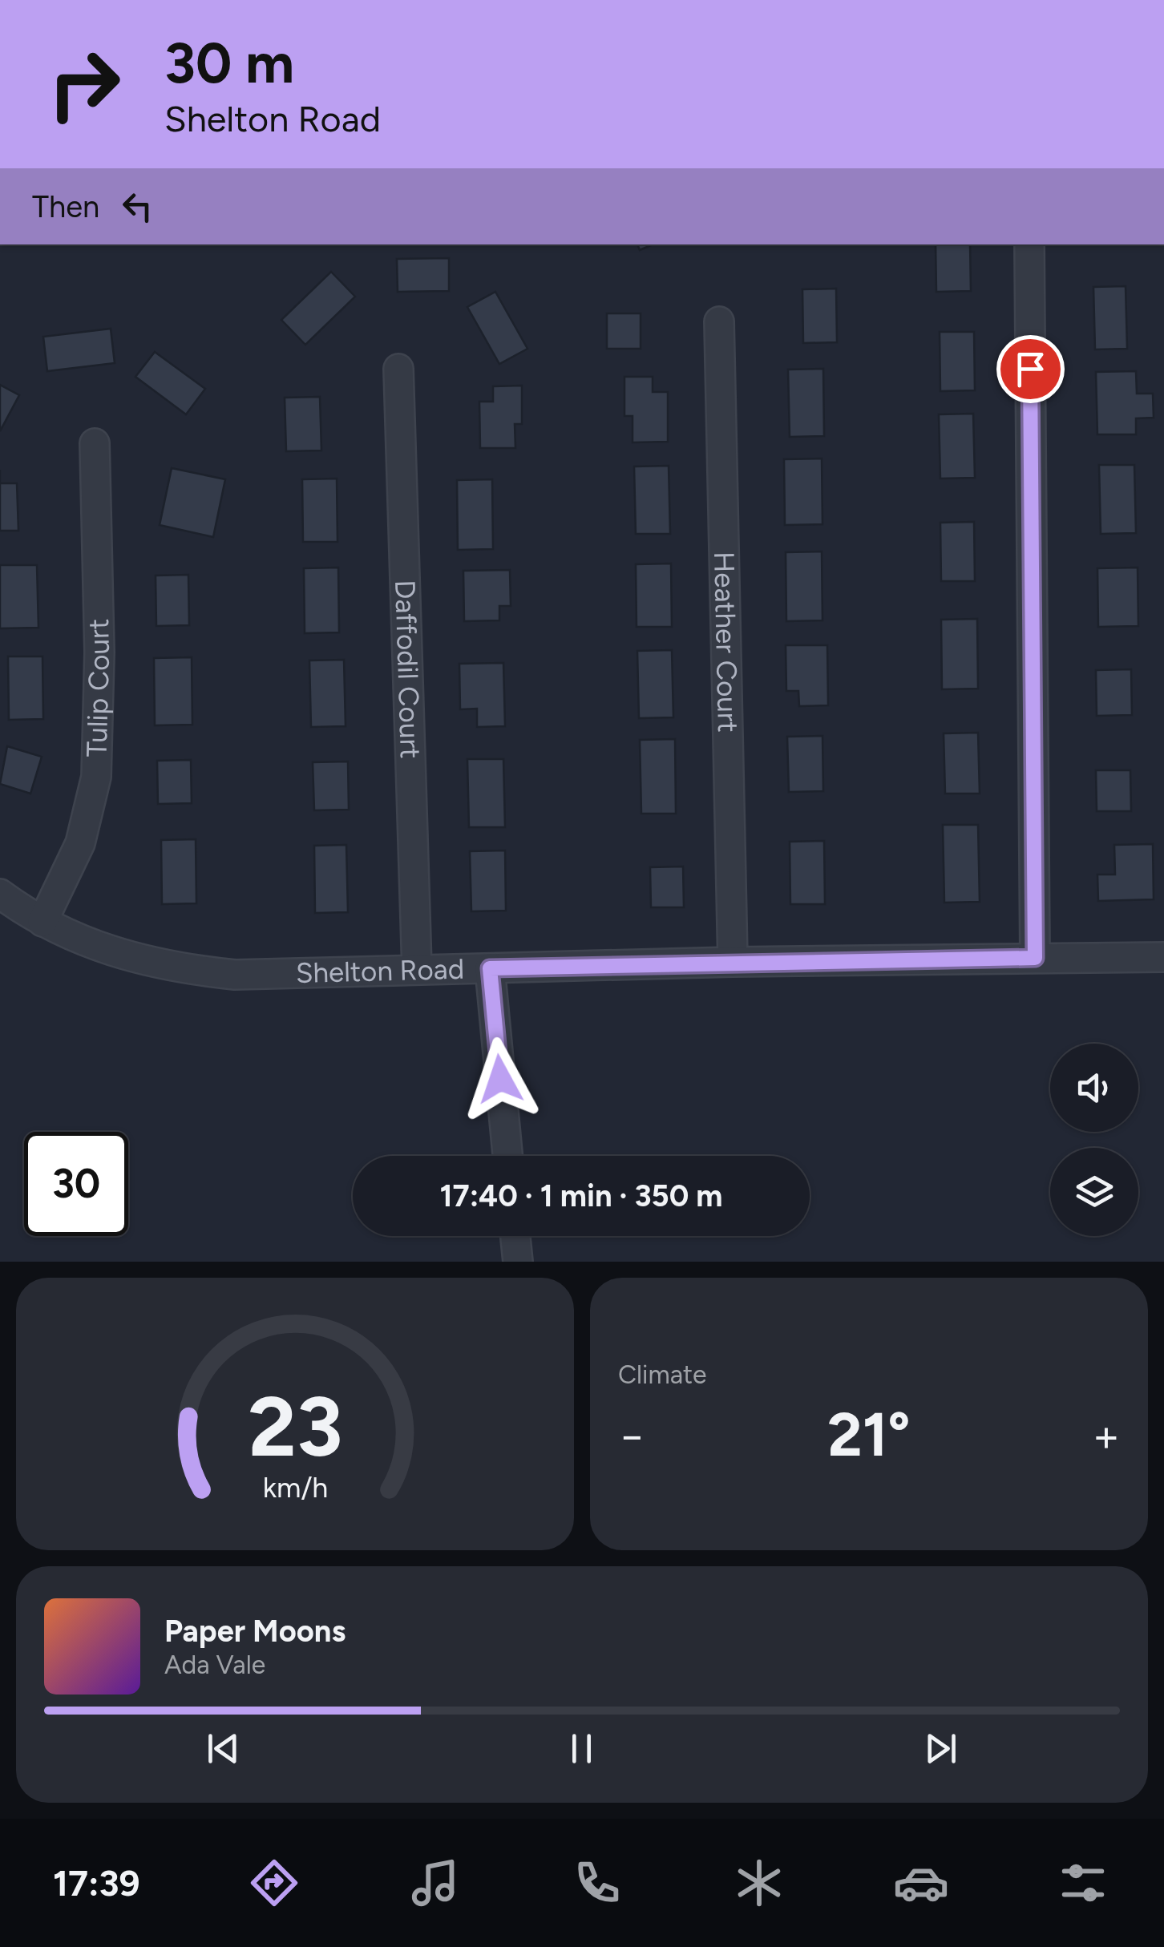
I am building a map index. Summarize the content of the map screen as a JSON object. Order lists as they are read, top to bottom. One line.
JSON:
{"streets":{"street":["Heather Court","Daffodil Court","Tulip Court","Shelton Road"]},"crossings":[["Heather Court","Shelton Road"],["Daffodil Court","Shelton Road"],["Tulip Court","Shelton Road"]],"page":{"turn":["30 m","Shelton Road"],"then":"Then","limit":"30","trip":"17:40 · 1 min · 350 m","tile":"Climate","heat":["−","21°","+"],"song":["Paper Moons","Ada Vale"],"tabs":"17:39","gauge":["23","km/h"]}}
